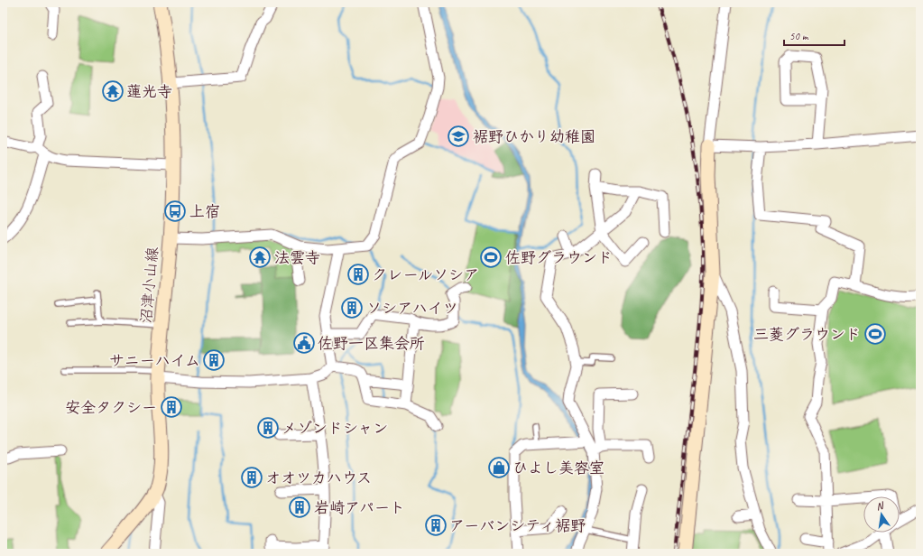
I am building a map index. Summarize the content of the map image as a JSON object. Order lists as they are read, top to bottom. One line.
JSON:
{"streets":{"main road":["沼津小山線"]},"places":{"temple":["蓮光寺","法雲寺"],"school or university":["裾野ひかり幼稚園"],"bus stop":["上宿"],"sports":["佐野グラウンド","三菱グラウンド"],"building":["クレールソシア","ソシアハイツ","サニーハイム","安全タクシー","メゾンドシャン","オオツカハウス","岩崎アパート","アーバンシティ裾野"],"public building":["佐野一区集会所"],"shop":["ひよし美容室"]},"scale_bar":"50 m","north":"top"}
